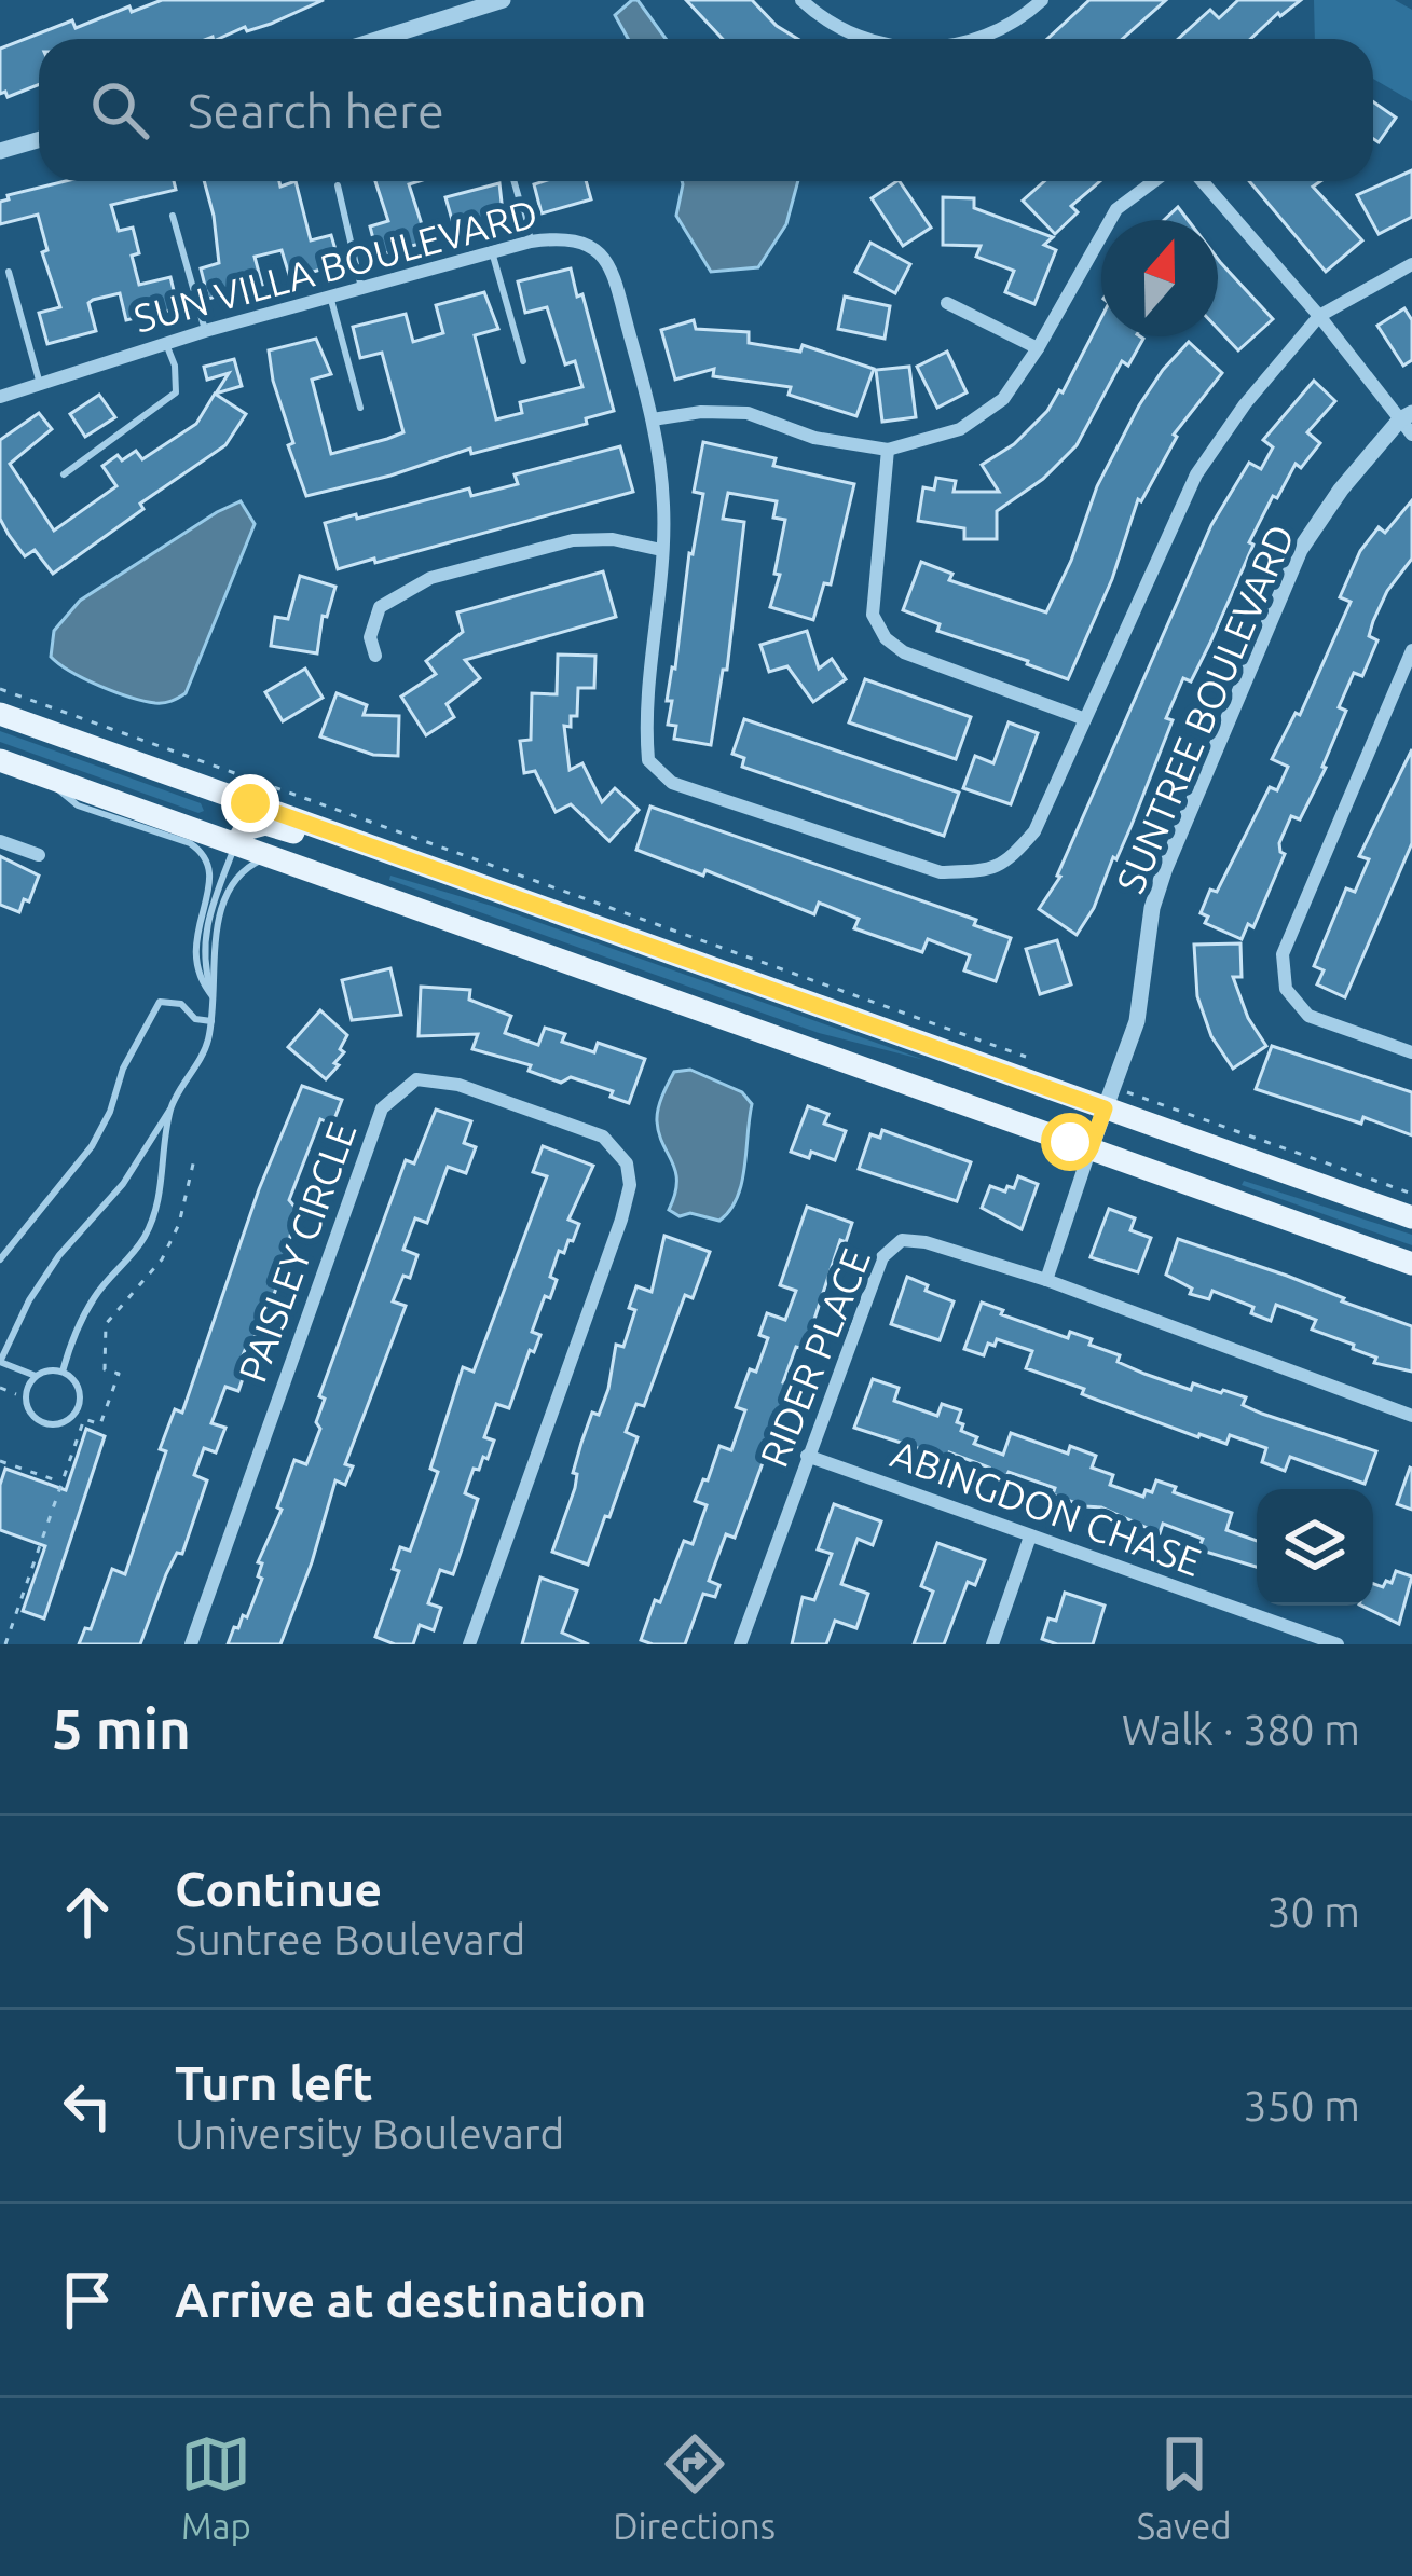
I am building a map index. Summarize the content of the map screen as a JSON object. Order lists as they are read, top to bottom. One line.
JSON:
{"streets":{"street":["SUN VILLA BOULEVARD","SUNTREE BOULEVARD","PAISLEY CIRCLE","RIDER PLACE","ABINGDON CHASE"]},"crossings":[["SUNTREE BOULEVARD","RIDER PLACE"],["RIDER PLACE","ABINGDON CHASE"]],"north":"top","page":{"search":"Search here","heading":["5 min","Walk · 380 m"],"list":[["Continue","Suntree Boulevard","30 m"],["Turn left","University Boulevard","350 m"],"Arrive at destination"],"nav":["Map","Directions","Saved"]}}
